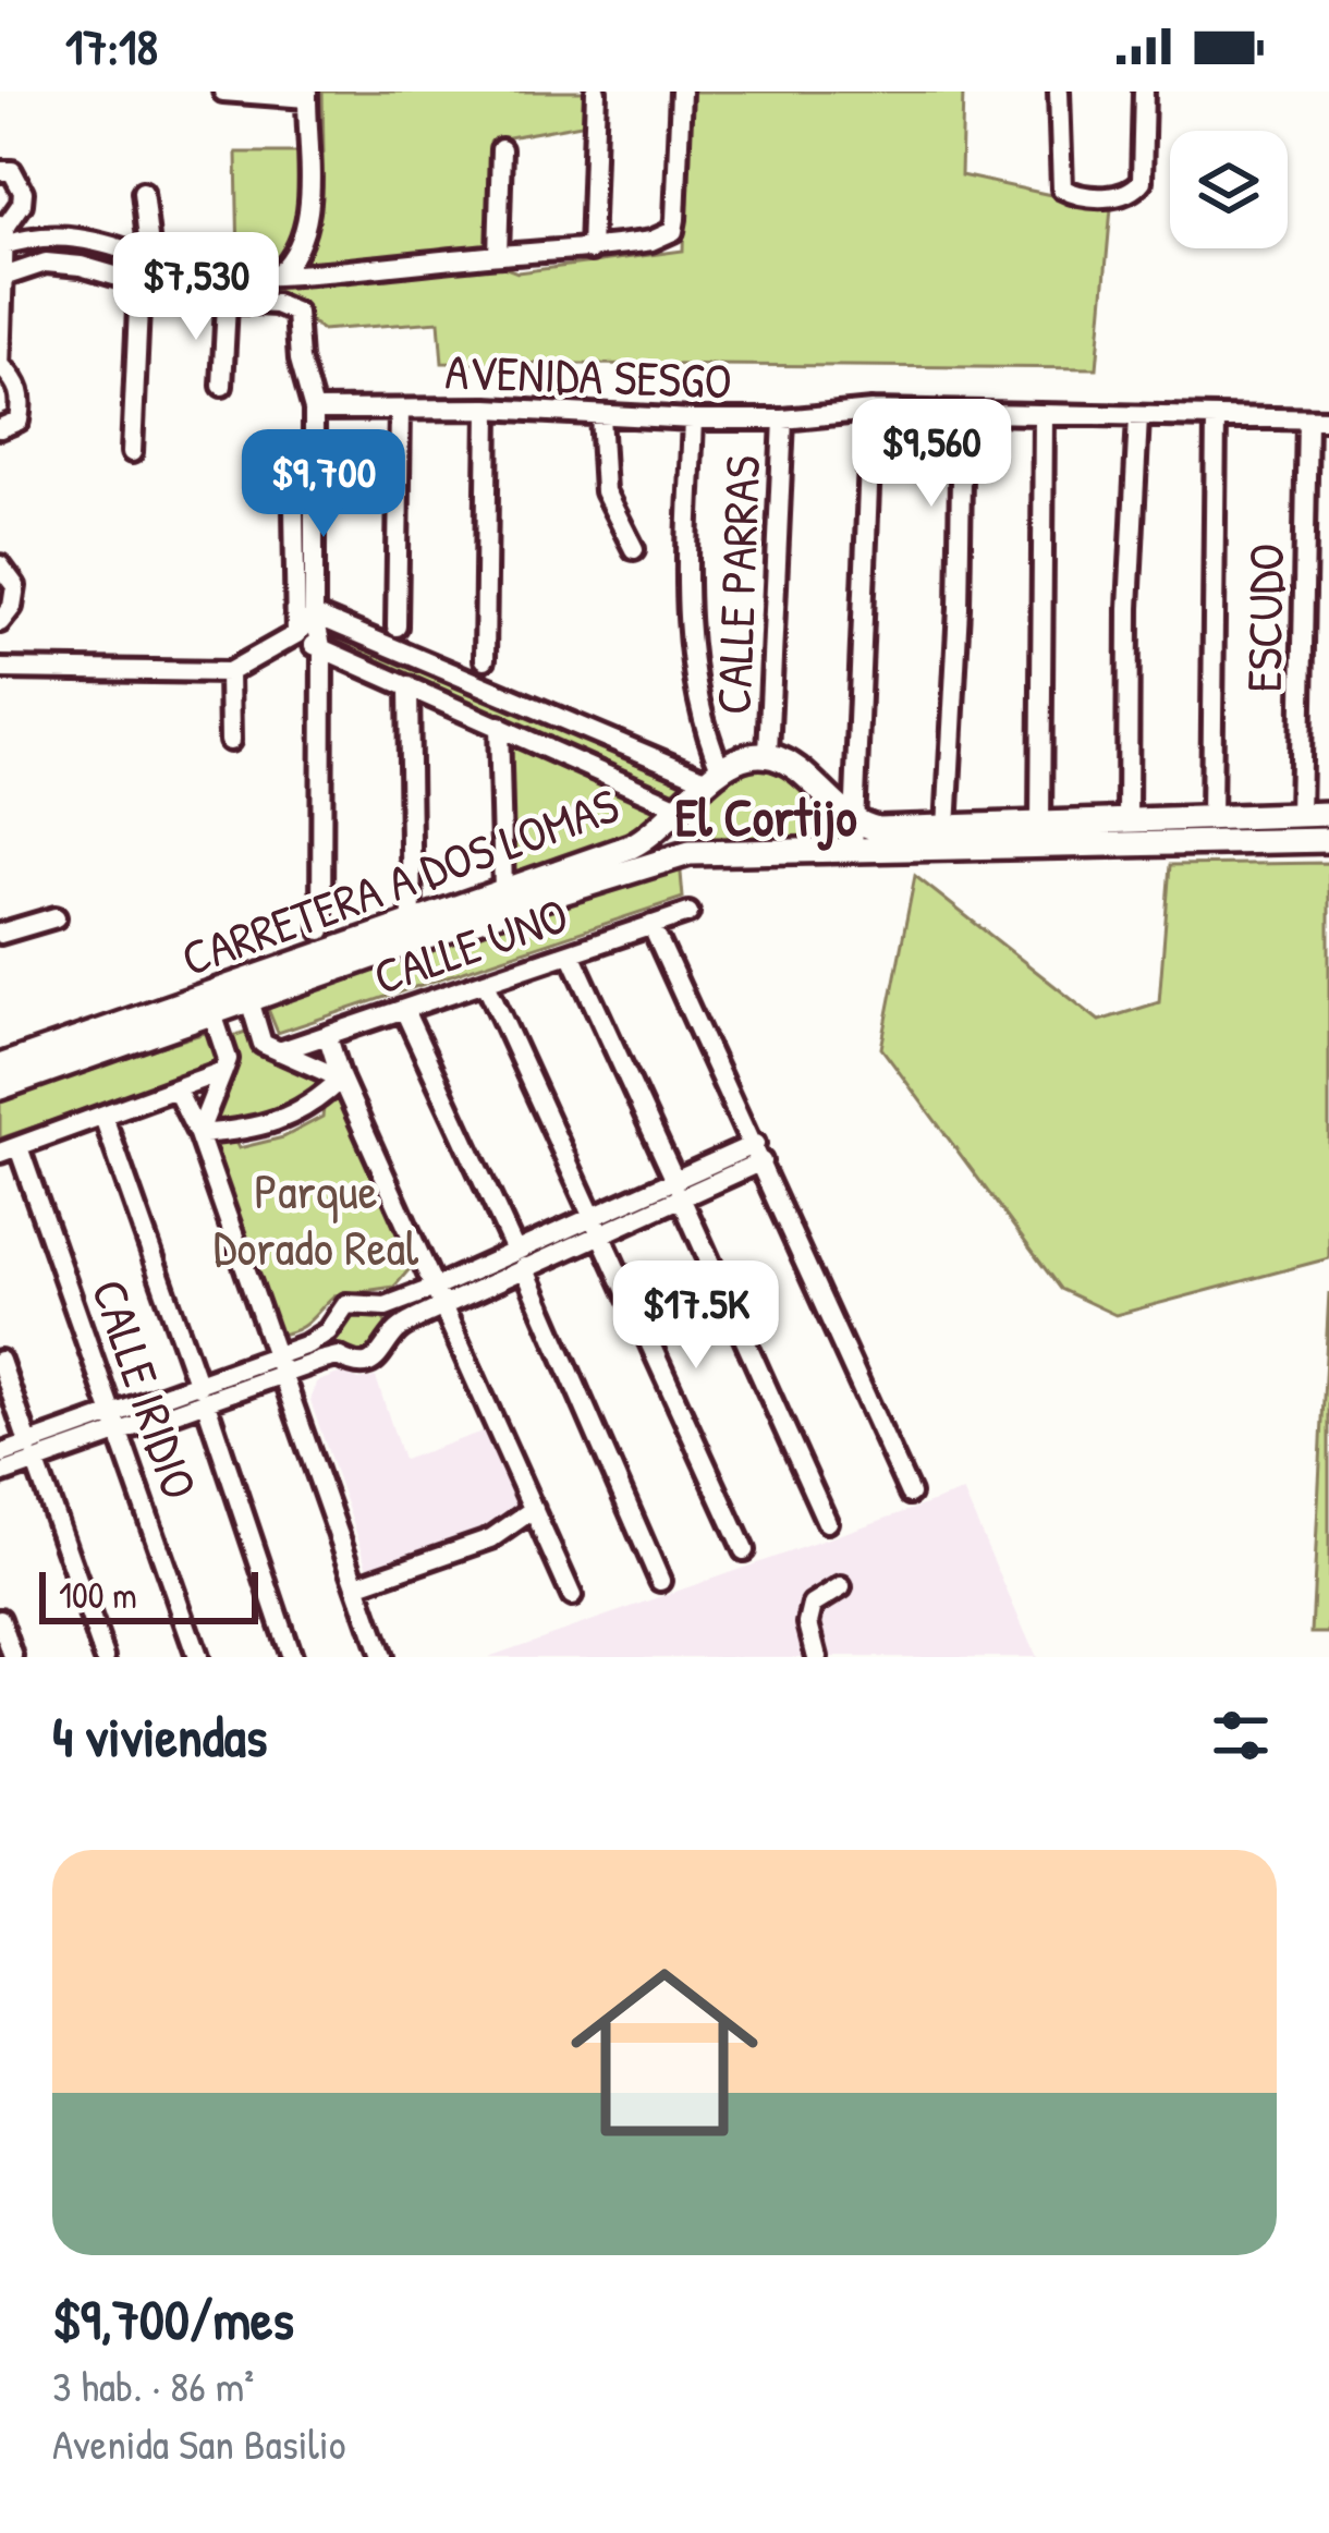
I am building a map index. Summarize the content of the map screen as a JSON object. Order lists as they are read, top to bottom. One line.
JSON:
{"streets":{"main road":["CARRETERA A DOS LOMAS"],"street":["AVENIDA SESGO","CALLE PARRAS","ESCUDO","CALLE UNO","CALLE IRIDIO"]},"crossings":[["AVENIDA SESGO","CALLE PARRAS"],["AVENIDA SESGO","ESCUDO"]],"districts":["El Cortijo"],"parks":["Parque Dorado Real"],"scale_bar":"100 m","page":{"status":"17:18","price":["$7,530","$9,560","$9,700","$17.5K"],"scale":"100 m","heading":"4 viviendas","list":[{"name":"$9,700/mes","note":"3 hab. · 86 m² · Avenida San Basilio"}]}}
